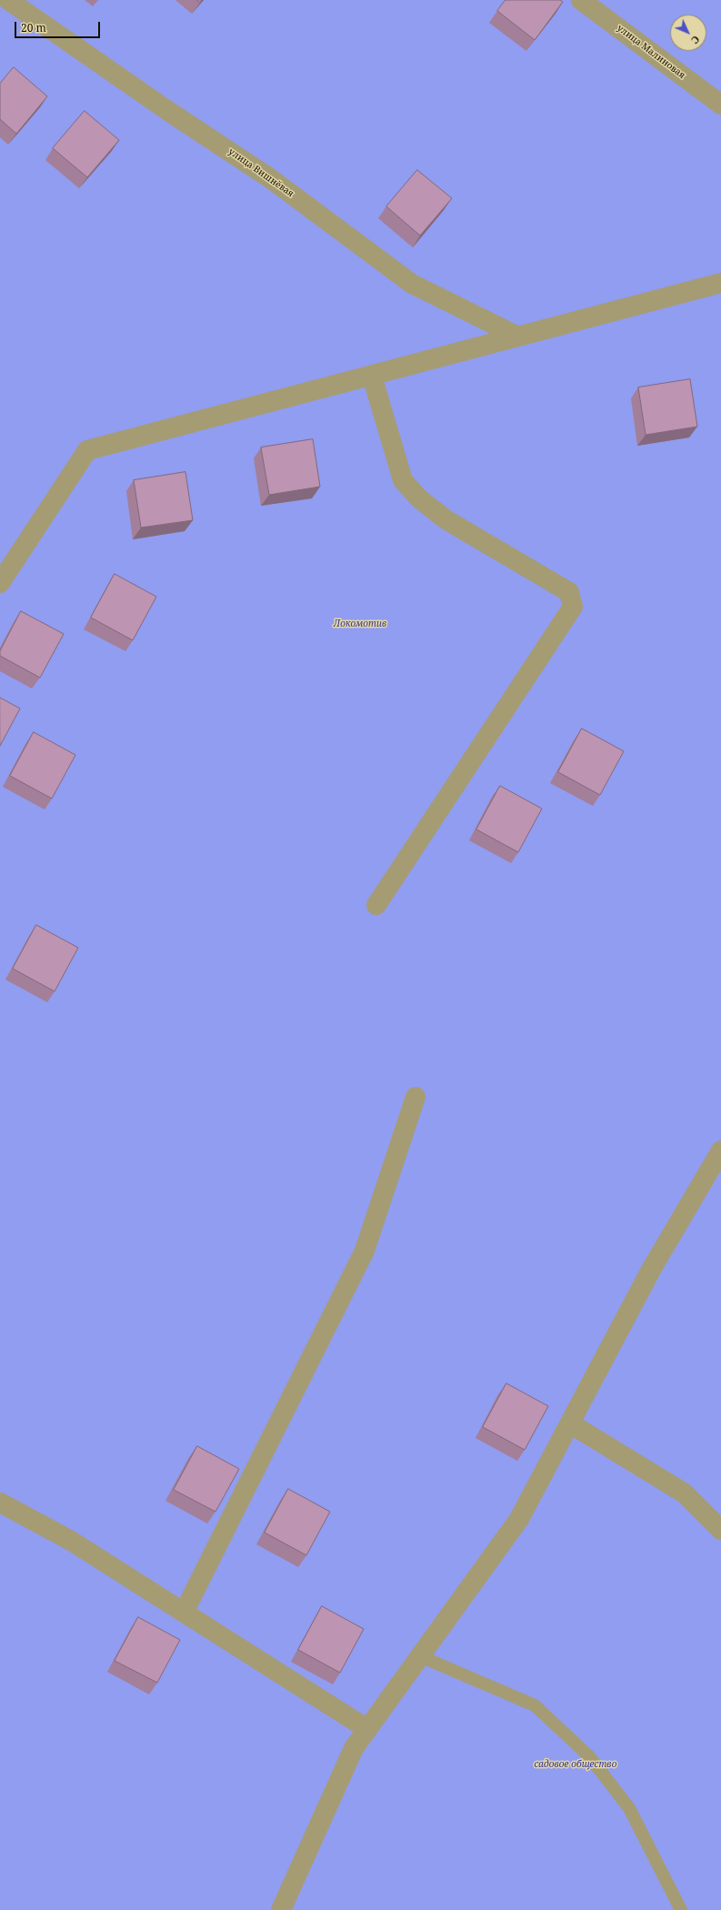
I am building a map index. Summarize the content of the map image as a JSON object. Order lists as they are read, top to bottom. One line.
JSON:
{"streets":{"street":["улица Малиновая","улица Вишнёвая"]},"parks":["Локомотив","садовое общество"],"scale_bar":"20 m","north":"bottom right"}
